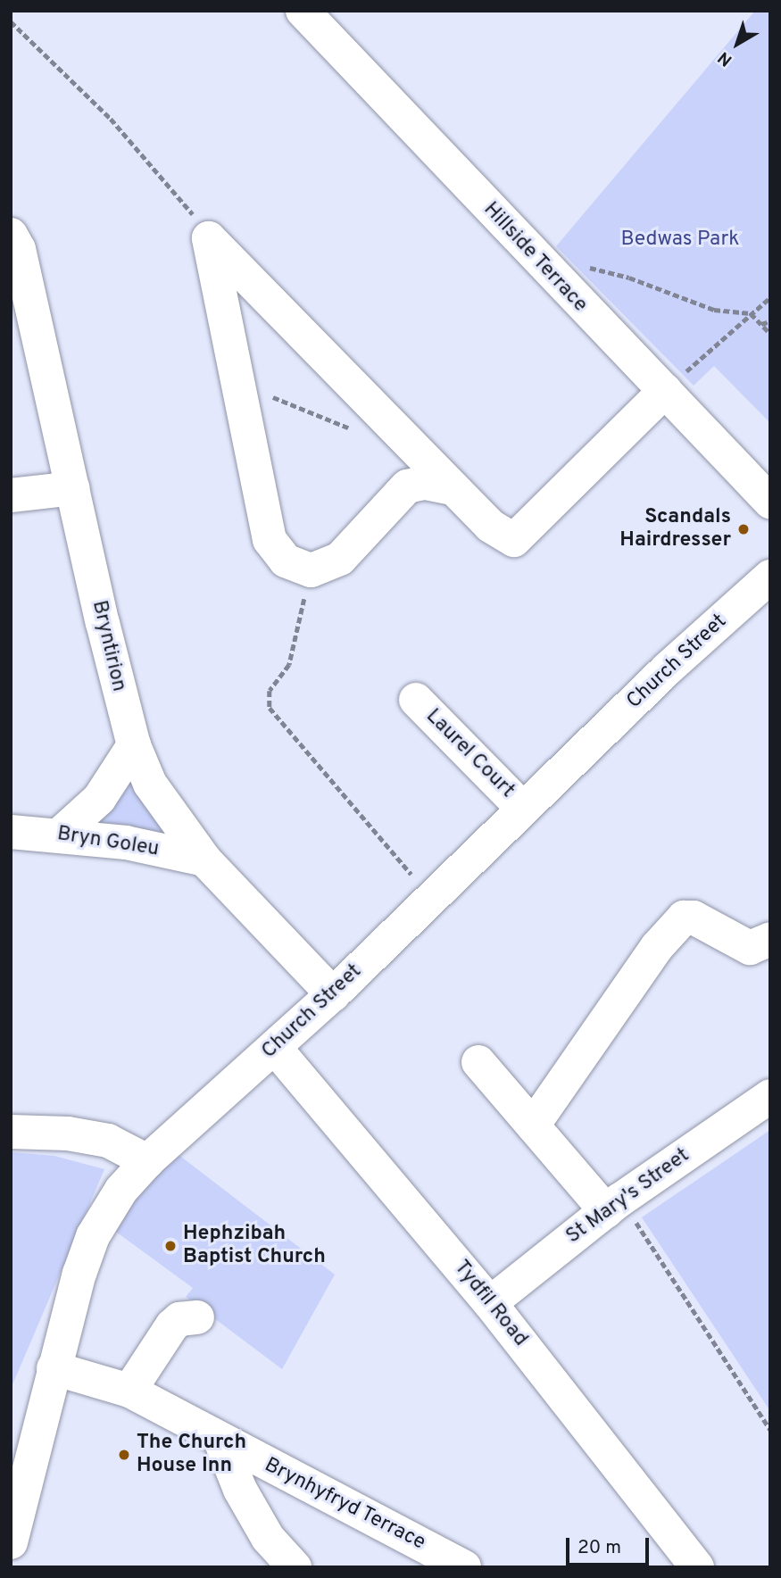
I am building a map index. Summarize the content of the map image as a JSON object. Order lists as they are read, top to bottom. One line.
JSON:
{"streets":{"street":["Hillside Terrace","Bryntirion","Church Street","Laurel Court","Bryn Goleu","St Mary's Street","Tydfil Road","Brynhyfryd Terrace"]},"crossings":[["Bryntirion","Church Street"],["Bryntirion","Bryn Goleu"],["Church Street","Laurel Court"],["Church Street","Tydfil Road"],["Church Street","Brynhyfryd Terrace"],["St Mary's Street","Tydfil Road"]],"parks":["Bedwas Park"],"places":["Scandals Hairdresser","Hephzibah Baptist Church","The Church House Inn"],"scale_bar":"20 m","north":"bottom left"}
